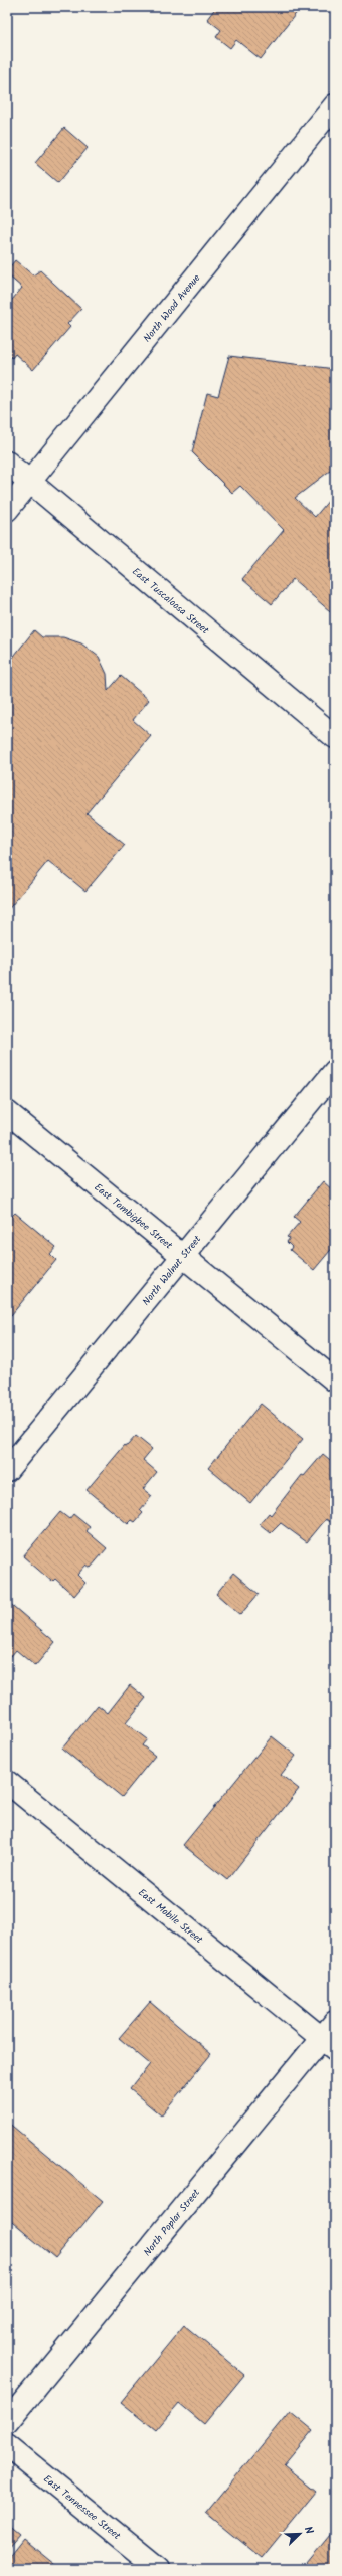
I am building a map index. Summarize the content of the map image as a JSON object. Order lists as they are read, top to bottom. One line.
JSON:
{"streets":{"street":["North Wood Avenue","East Tuscaloosa Street","East Tombigbee Street","North Walnut Street","East Mobile Street","North Poplar Street","East Tennessee Street"]},"crossings":[["North Wood Avenue","East Tuscaloosa Street"],["East Tombigbee Street","North Walnut Street"],["East Mobile Street","North Poplar Street"]],"north":"top right"}
